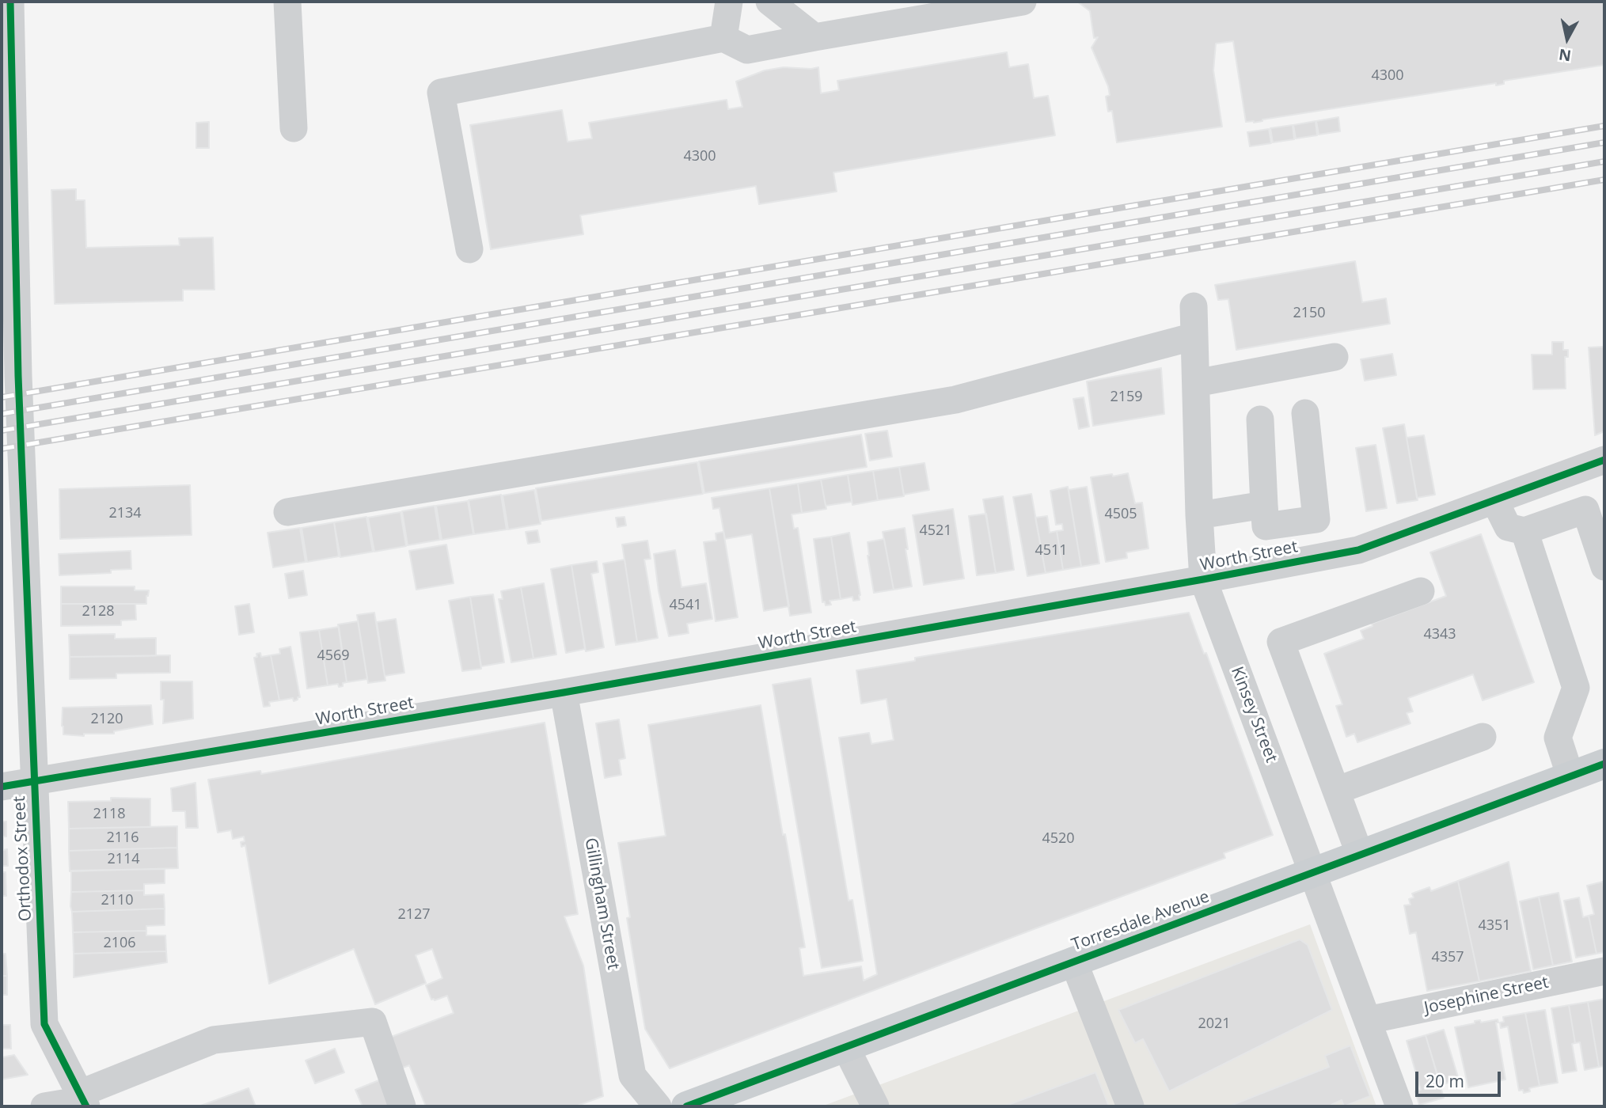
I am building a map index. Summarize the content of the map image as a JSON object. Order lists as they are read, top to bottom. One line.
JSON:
{"streets":{"main road":["Torresdale Avenue"],"street":["Worth Street","Kinsey Street","Orthodox Street","Gillingham Street","Josephine Street"]},"crossings":[["Worth Street","Kinsey Street"],["Worth Street","Orthodox Street"],["Worth Street","Gillingham Street"],["Kinsey Street","Torresdale Avenue"],["Kinsey Street","Josephine Street"]],"house_numbers":["4300","4300","2150","2159","2134","4505","4521","4511","4541","2128","4343","4569","2120","2118","2116","4520","2114","2110","2127","4351","2106","4357","2021"],"scale_bar":"20 m","north":"bottom"}
